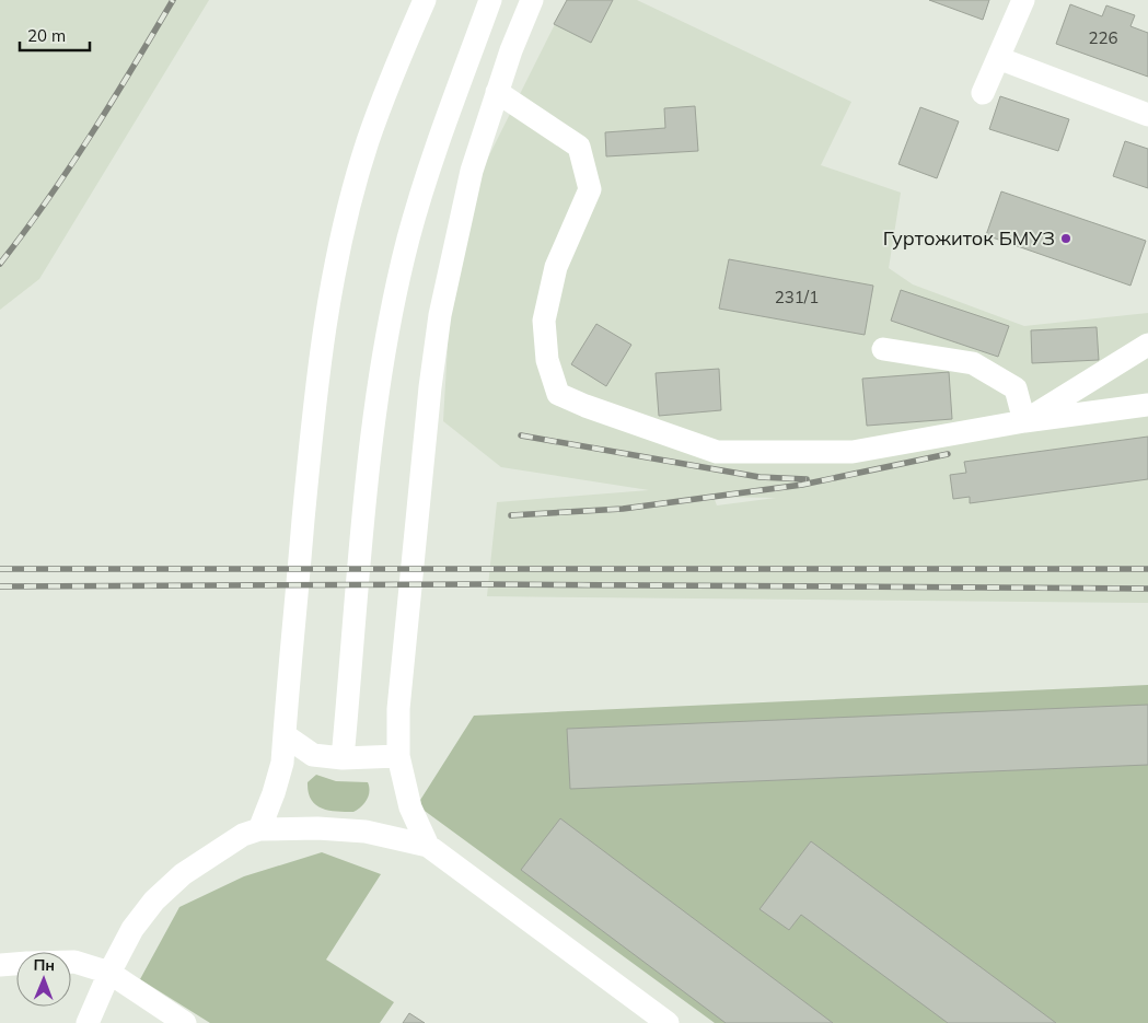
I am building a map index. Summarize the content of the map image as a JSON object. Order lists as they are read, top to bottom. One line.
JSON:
{"places":["Гуртожиток БМУЗ"],"house_numbers":["226","231/1"],"scale_bar":"20 m","north":"top"}
